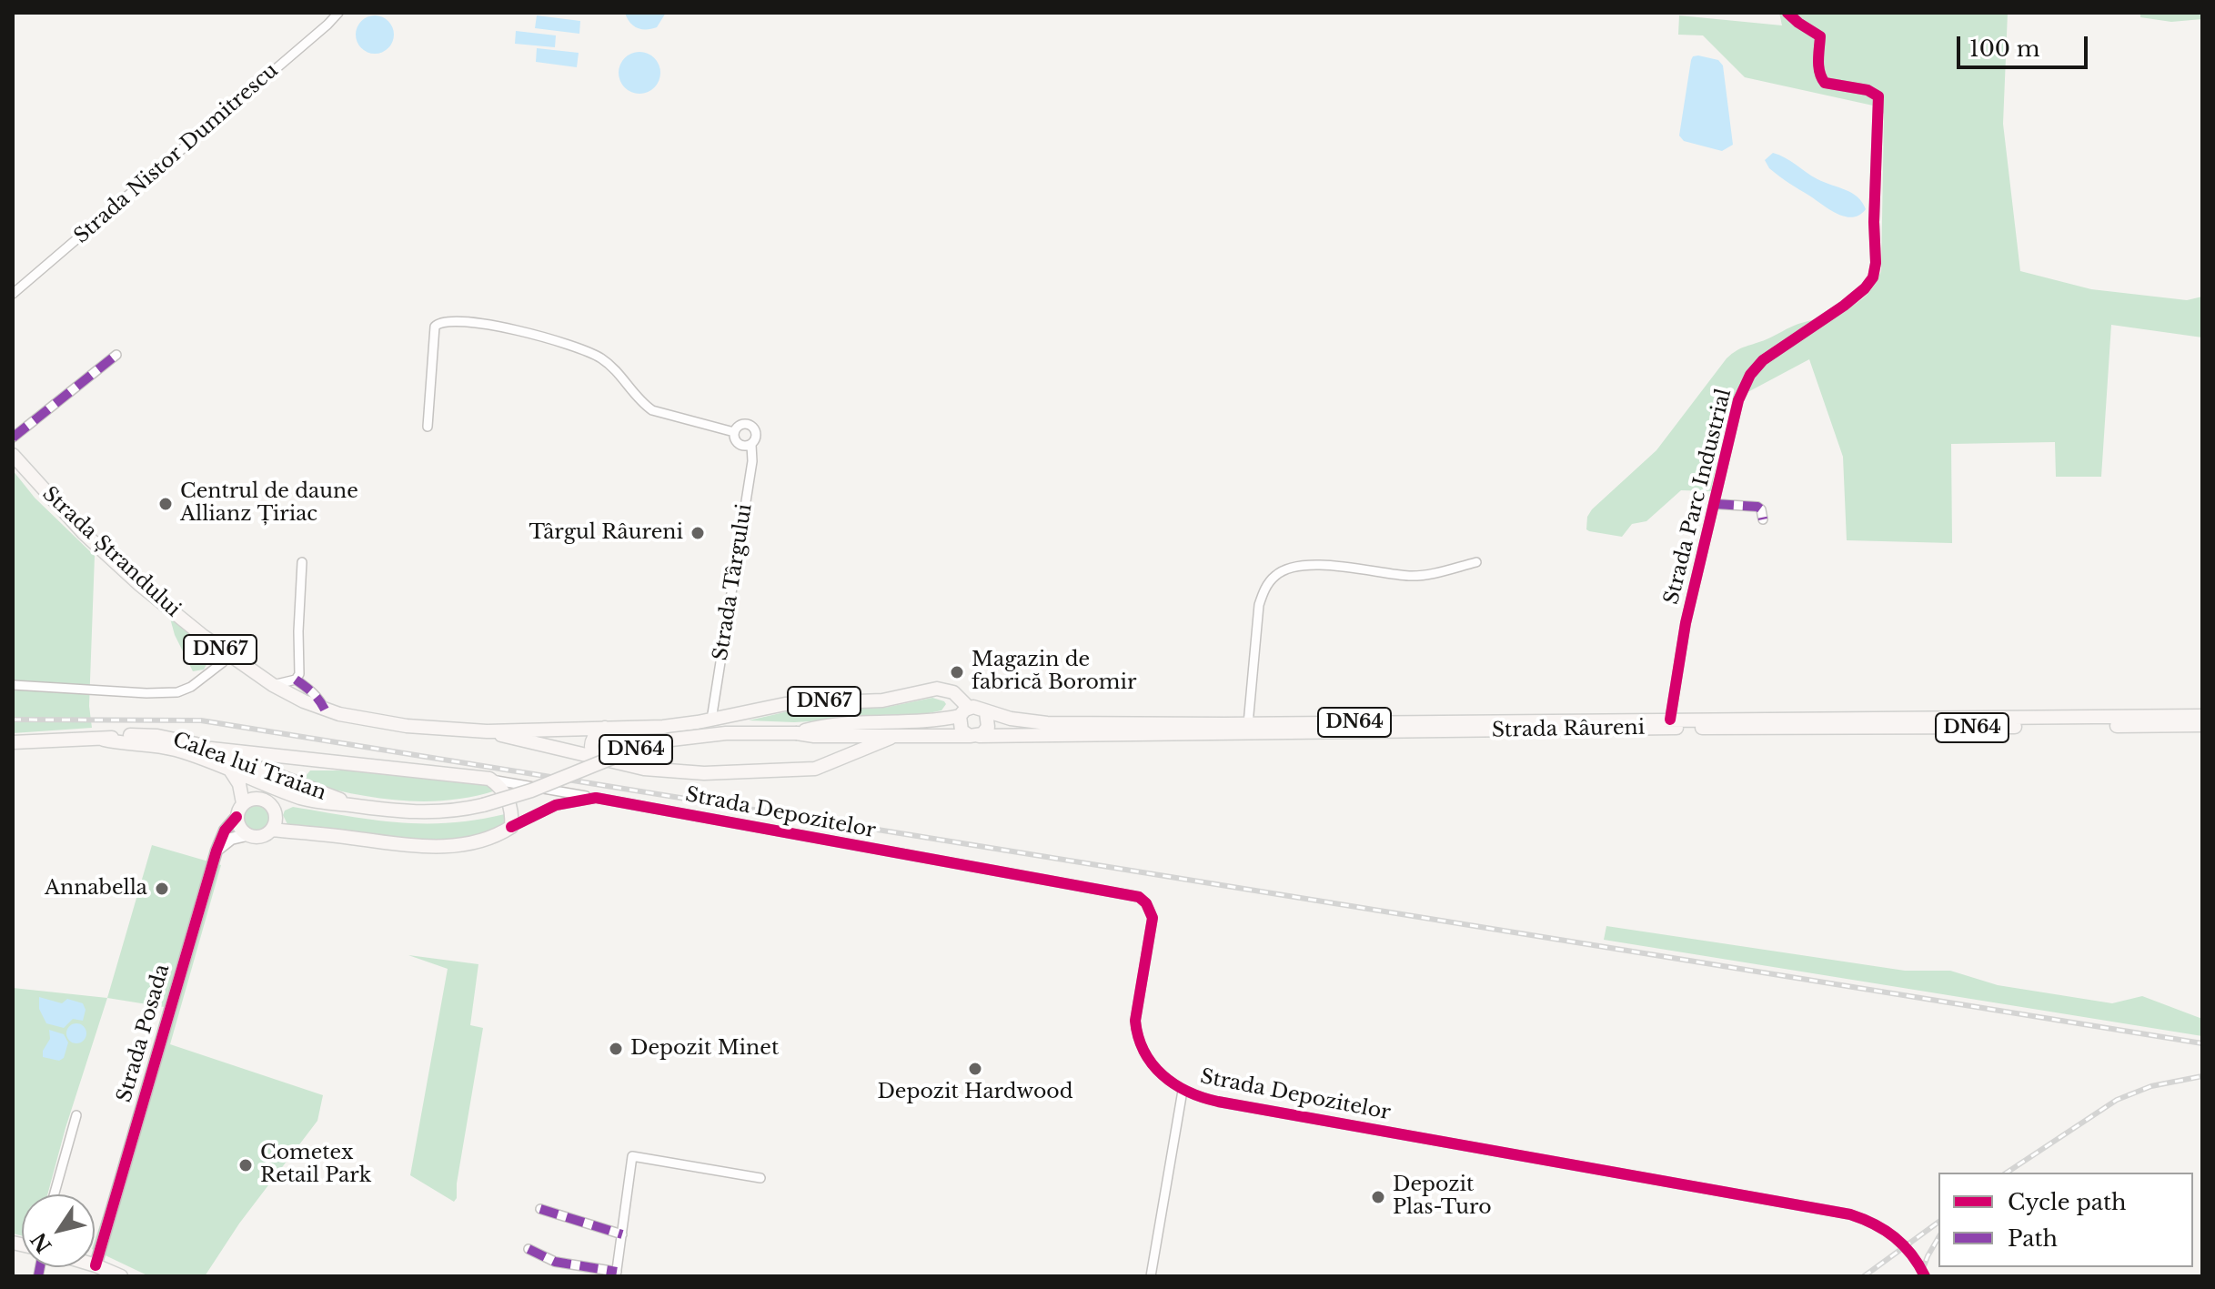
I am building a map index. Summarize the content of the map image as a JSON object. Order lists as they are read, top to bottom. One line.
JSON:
{"streets":{"main road":["Strada Ștrandului","DN67","DN64","Strada Râureni","Calea lui Traian"],"street":["Strada Nistor Dumitrescu","Strada Parc Industrial","Strada Târgului","Strada Depozitelor","Strada Posada"]},"crossings":[["Strada Parc Industrial","Strada Râureni"],["Strada Ștrandului","Strada Târgului"],["Strada Ștrandului","DN67"],["Strada Ștrandului","DN64"],["Strada Ștrandului","Strada Râureni"],["Strada Ștrandului","Calea lui Traian"],["DN67","Calea lui Traian"],["DN64","Strada Râureni"],["DN64","Calea lui Traian"],["Strada Râureni","Calea lui Traian"]],"places":["Centrul de daune Allianz Țiriac","Târgul Râureni","Magazin de fabrică Boromir","Annabella","Depozit Minet","Depozit Hardwood","Cometex Retail Park","Depozit Plas-Turo"],"legend":["Cycle path","Path"],"scale_bar":"100 m","north":"bottom left"}
